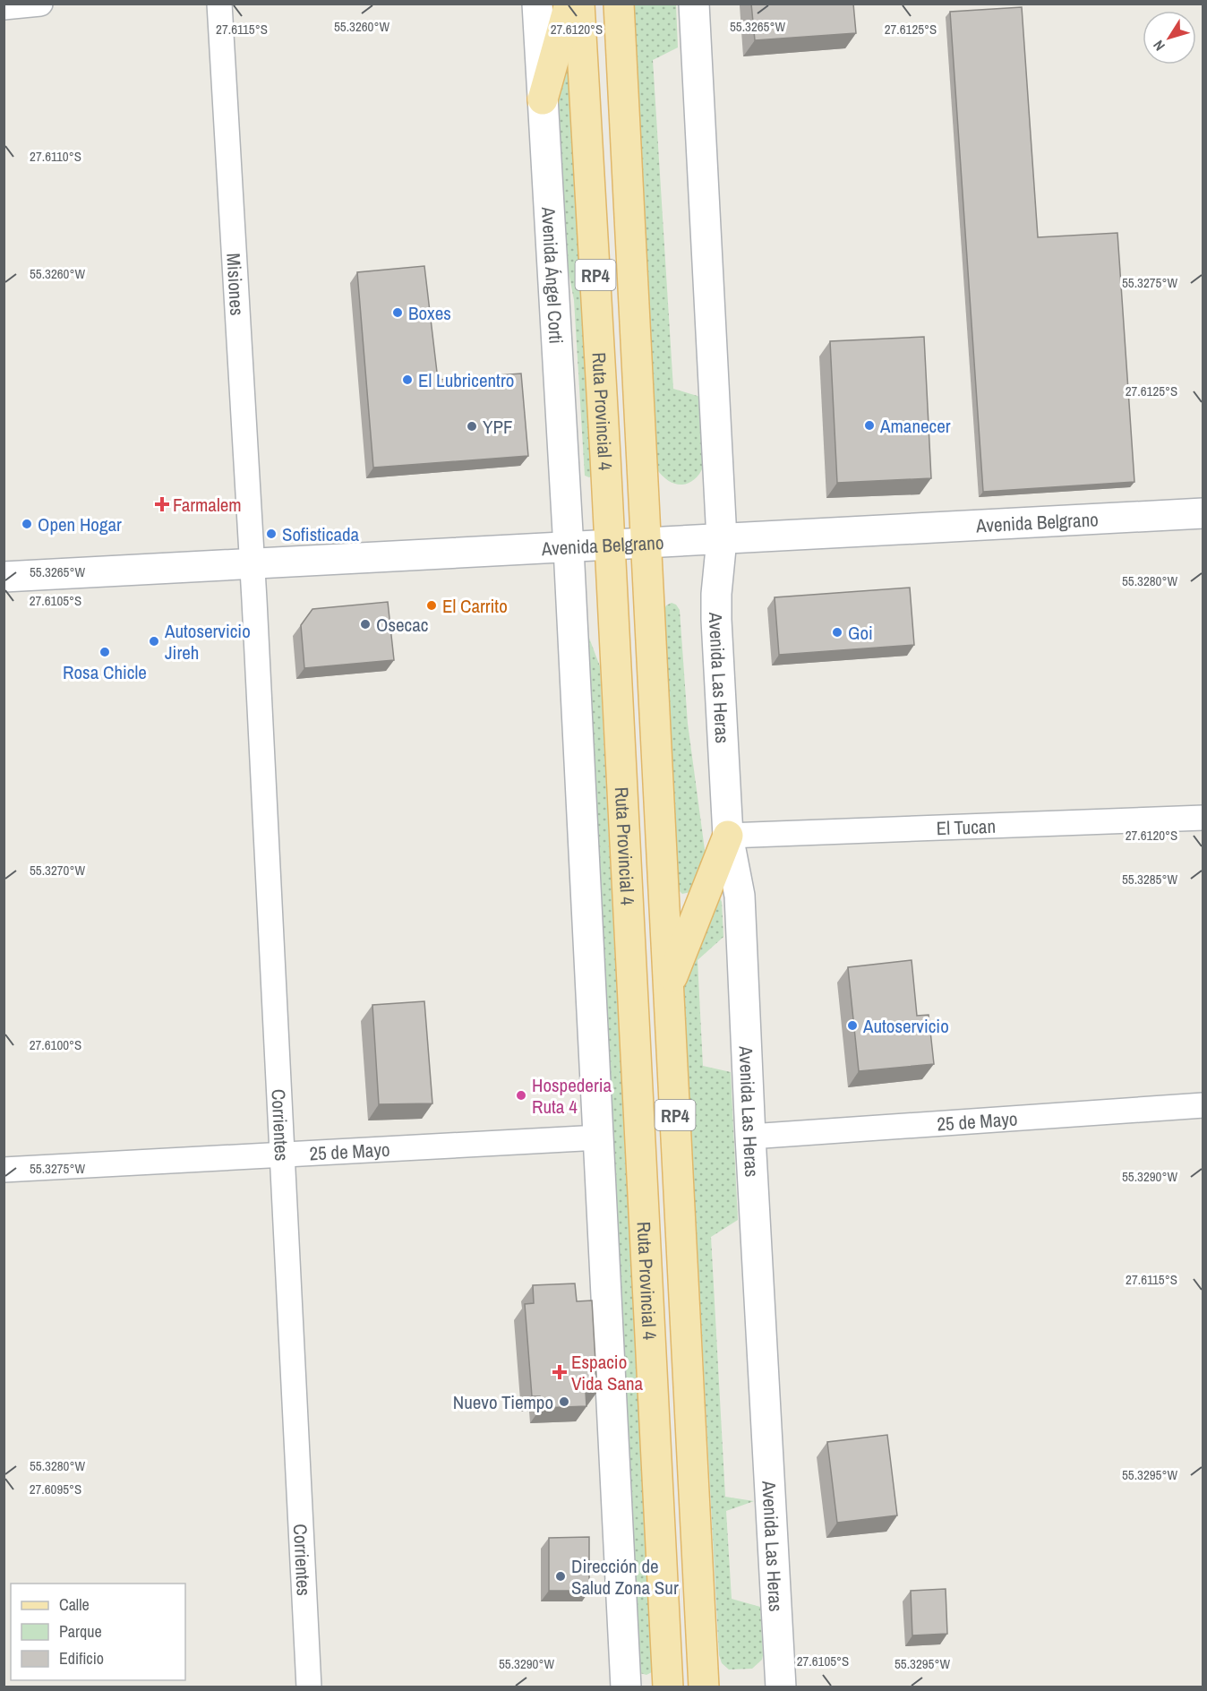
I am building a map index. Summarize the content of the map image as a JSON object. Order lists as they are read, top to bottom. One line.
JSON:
{"streets":{"main road":["RP4","Avenida Ángel Corti","Ruta Provincial 4","Avenida Belgrano","Avenida Las Heras"],"street":["Misiones","El Tucan","25 de Mayo","Corrientes"]},"crossings":[["Avenida Ángel Corti","Avenida Belgrano"],["Misiones","Avenida Belgrano"],["Misiones","Corrientes"],["Ruta Provincial 4","Avenida Belgrano"],["Avenida Belgrano","Avenida Las Heras"],["Avenida Belgrano","Corrientes"],["Avenida Las Heras","El Tucan"],["Avenida Las Heras","25 de Mayo"],["25 de Mayo","Corrientes"]],"places":{"other":["Boxes","El Lubricentro","Amanecer","YPF","Open Hogar","Sofisticada","El Carrito","Osecac","Goi","Autoservicio Jireh","Rosa Chicle","Autoservicio","Hospederia Ruta 4","Nuevo Tiempo","Dirección de Salud Zona Sur"],"health":["Farmalem","Espacio Vida Sana"]},"legend":["Calle","Parque","Edificio"],"north":"bottom left","coordinates":["55.3260°W","55.3265°W","27.6115°S","27.6120°S","27.6125°S","27.6110°S","55.3275°W","55.3280°W","27.6105°S","55.3270°W","55.3285°W","27.6100°S","55.3290°W","55.3295°W","27.6095°S"]}
